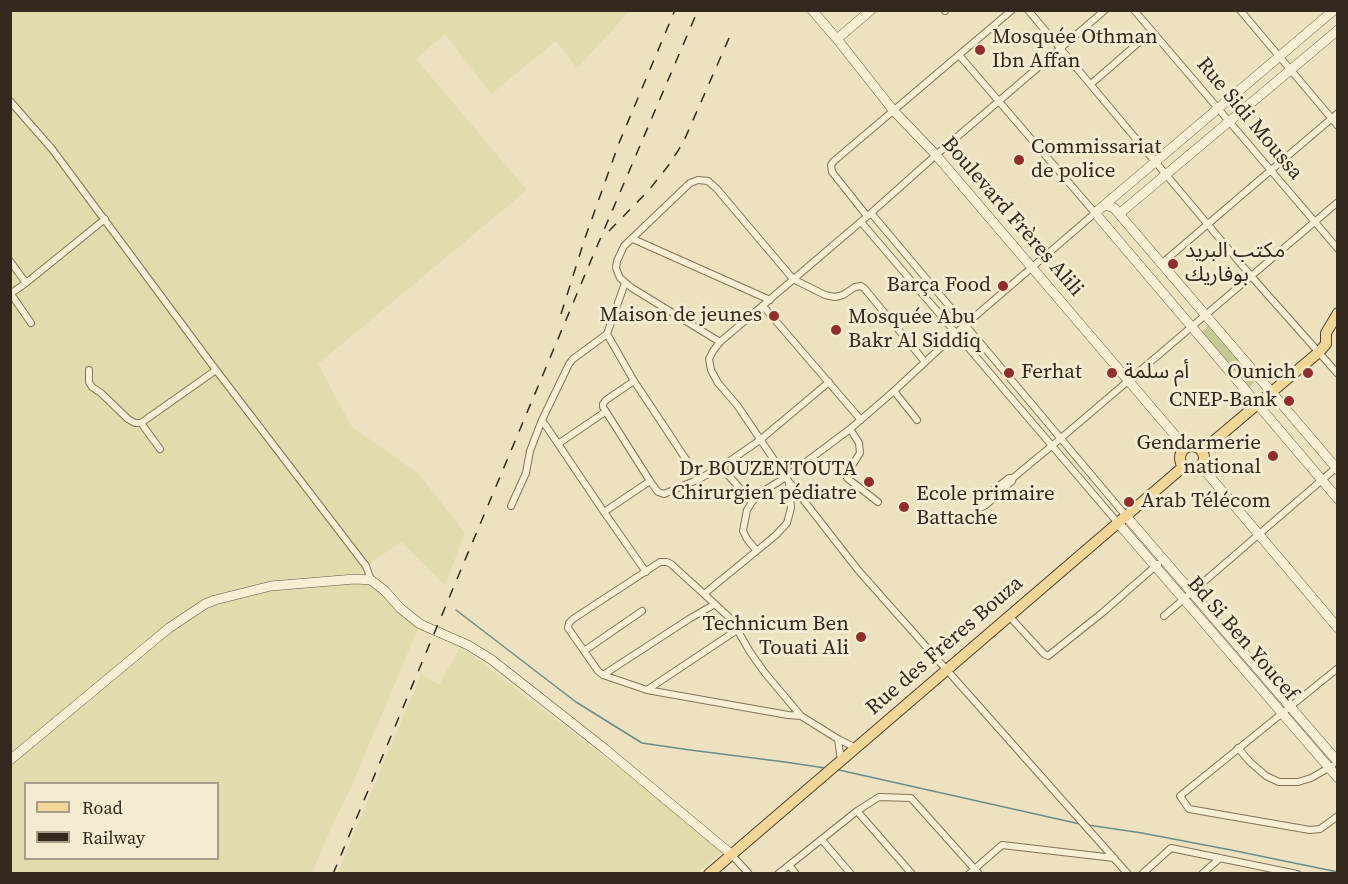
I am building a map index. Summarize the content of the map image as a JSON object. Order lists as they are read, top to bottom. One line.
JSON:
{"streets":{"main road":["Rue des Frères Bouza"],"street":["Rue Sidi Moussa","Boulevard Frères Alili","Bd Si Ben Youcef"]},"crossings":[["Boulevard Frères Alili","Rue des Frères Bouza"],["Bd Si Ben Youcef","Rue des Frères Bouza"]],"places":["Mosquée Othman Ibn Affan","Commissariat de police","مكتب البريد بوفاريك","Barça Food","Maison de jeunes","Mosquée Abu Bakr Al Siddiq","Ferhat","أم سلمة","Ounich","CNEP-Bank","Gendarmerie national","Dr BOUZENTOUTA Chirurgien pédiatre","Arab Télécom","Ecole primaire Battache","Technicum Ben Touati Ali"],"legend":["Road","Railway"]}
